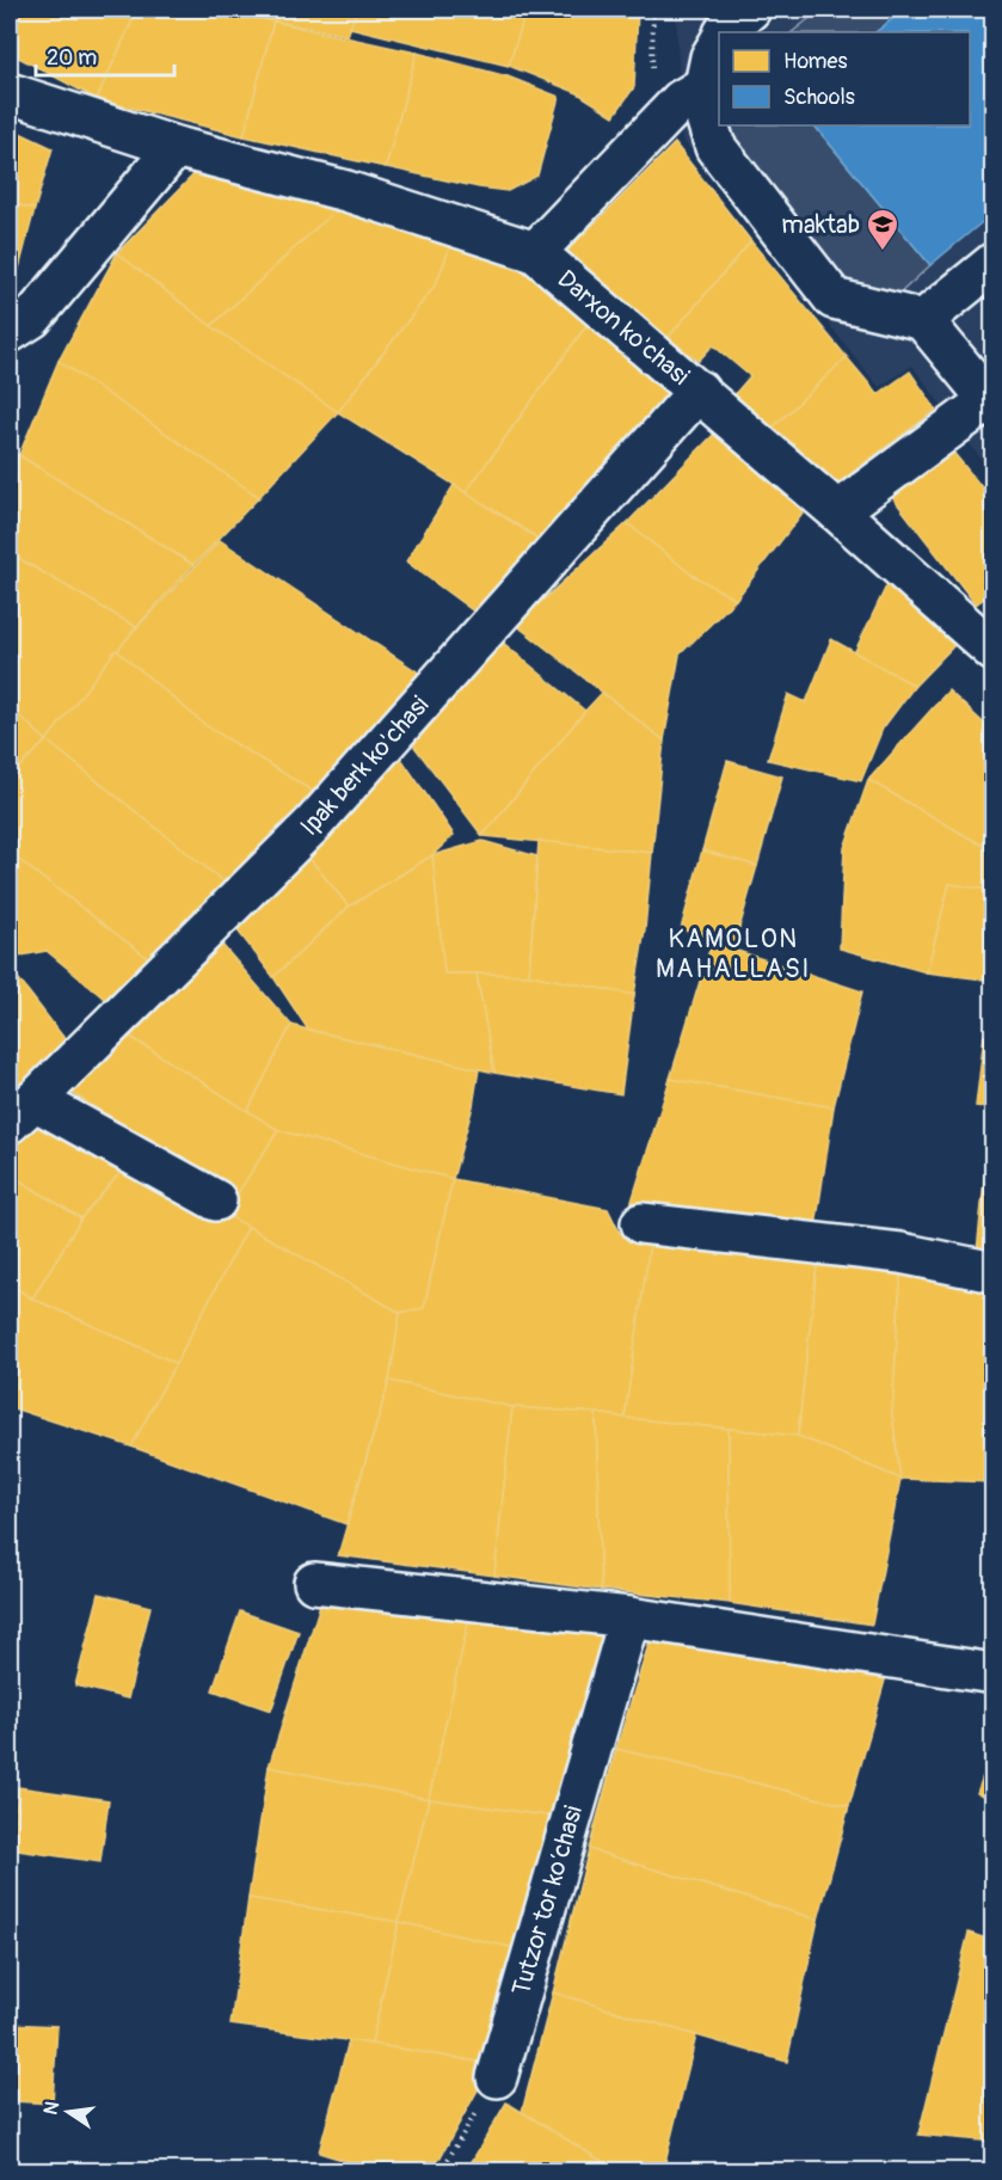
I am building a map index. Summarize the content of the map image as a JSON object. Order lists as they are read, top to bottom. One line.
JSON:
{"streets":{"street":["Darxon ko'chasi","Ipak berk ko'chasi","Tutzor tor ko‘chasi"]},"crossings":[["Darxon ko'chasi","Ipak berk ko'chasi"]],"districts":["KAMOLON MAHALLASI"],"places":{"school or university":["maktab"]},"legend":["Homes","Schools"],"scale_bar":"20 m","north":"left"}
